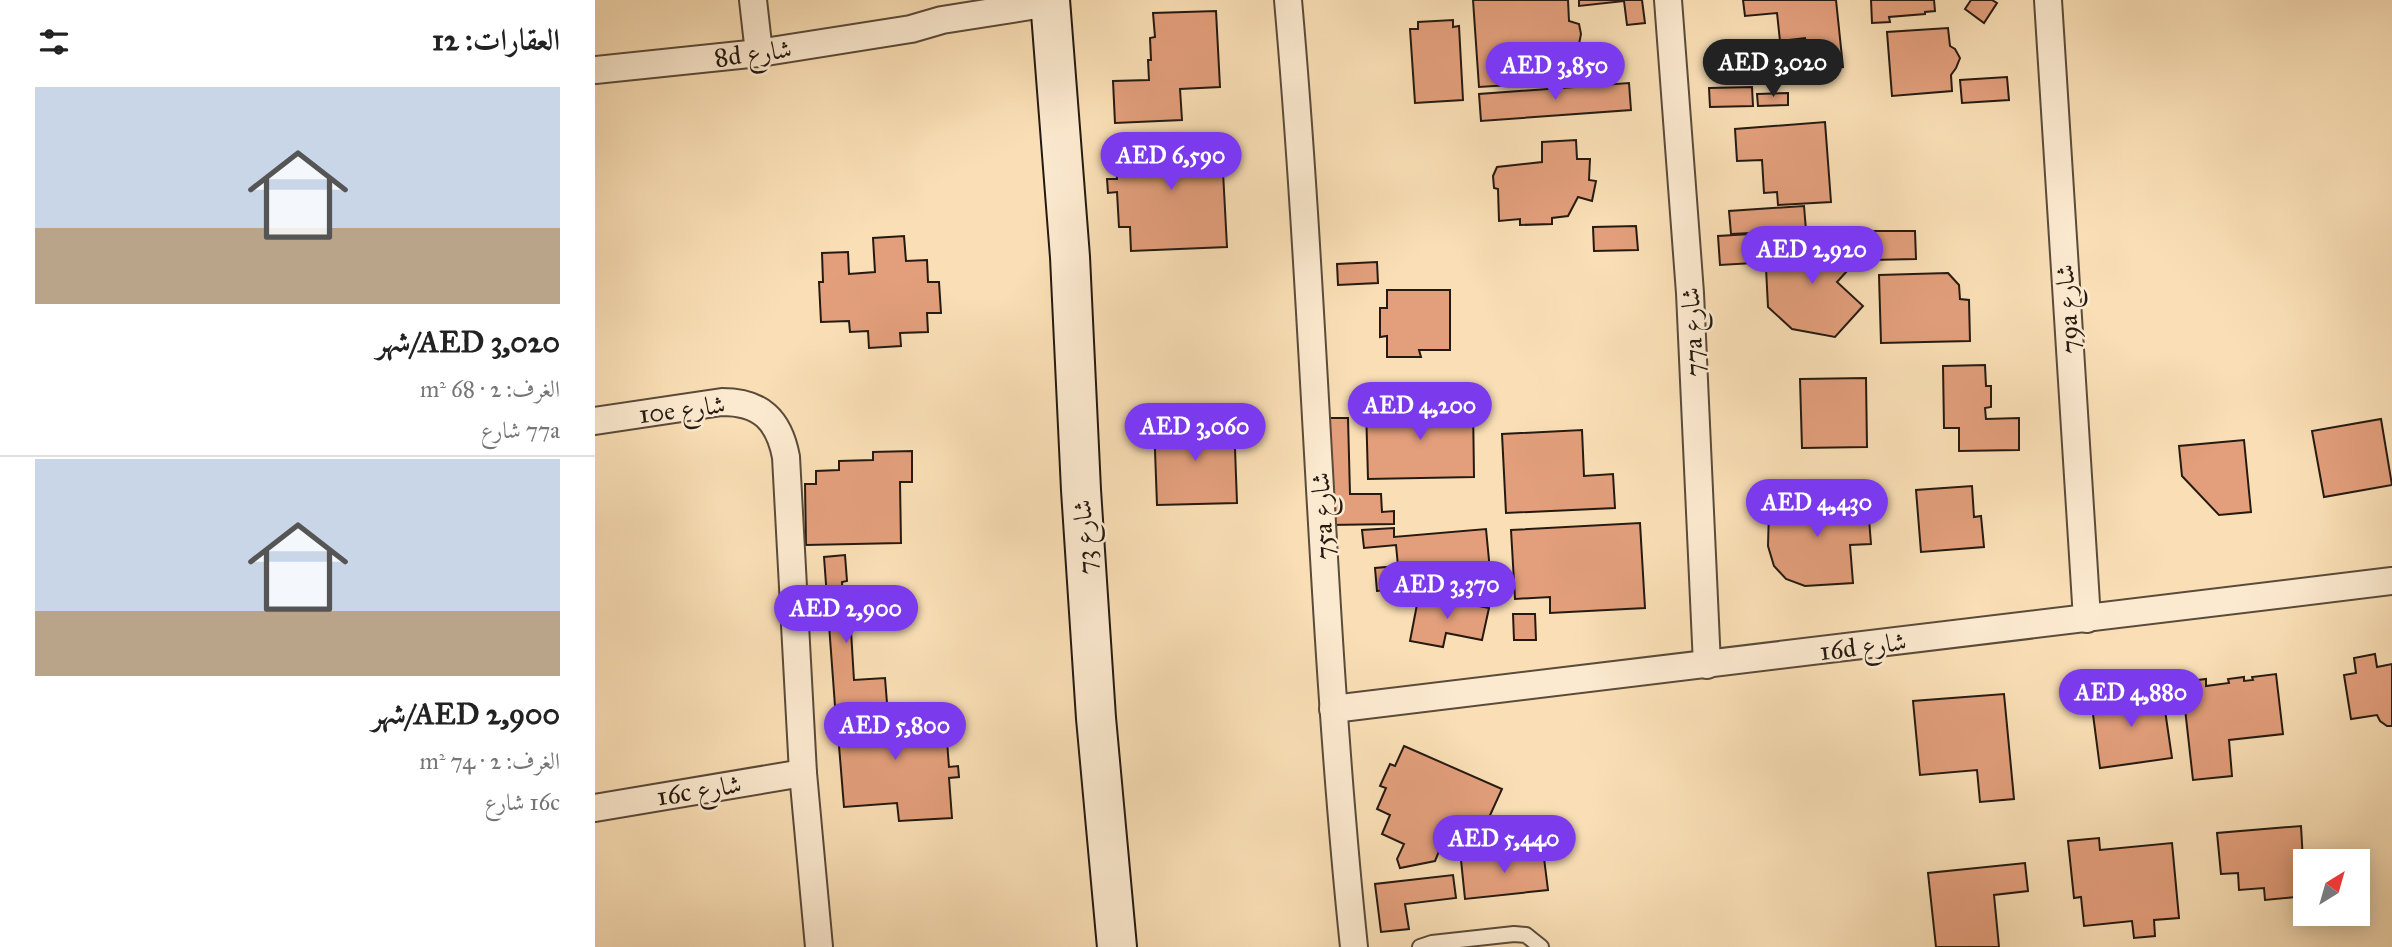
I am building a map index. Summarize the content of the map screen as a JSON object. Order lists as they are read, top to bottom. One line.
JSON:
{"streets":{"street":["8d شارع","79a شارع","77a شارع","10e شارع","75a شارع","شارع 73","16d شارع","16c شارع"]},"crossings":[["8d شارع","شارع 73"],["79a شارع","16d شارع"],["77a شارع","16d شارع"],["10e شارع","16c شارع"],["75a شارع","16d شارع"]],"north":"top right","page":{"heading":"العقارات: 12","price":["AED 3,020","AED 3,850","AED 6,590","AED 2,920","AED 4,200","AED 3,060","AED 4,430","AED 3,370","AED 2,900","AED 4,880","AED 5,800","AED 5,440"],"list":[{"name":"AED 3,020/شهر","note":"الغرف: 2 · 68 m² · 77a شارع"},{"name":"AED 2,900/شهر","note":"الغرف: 2 · 74 m² · 16c شارع"}]}}
